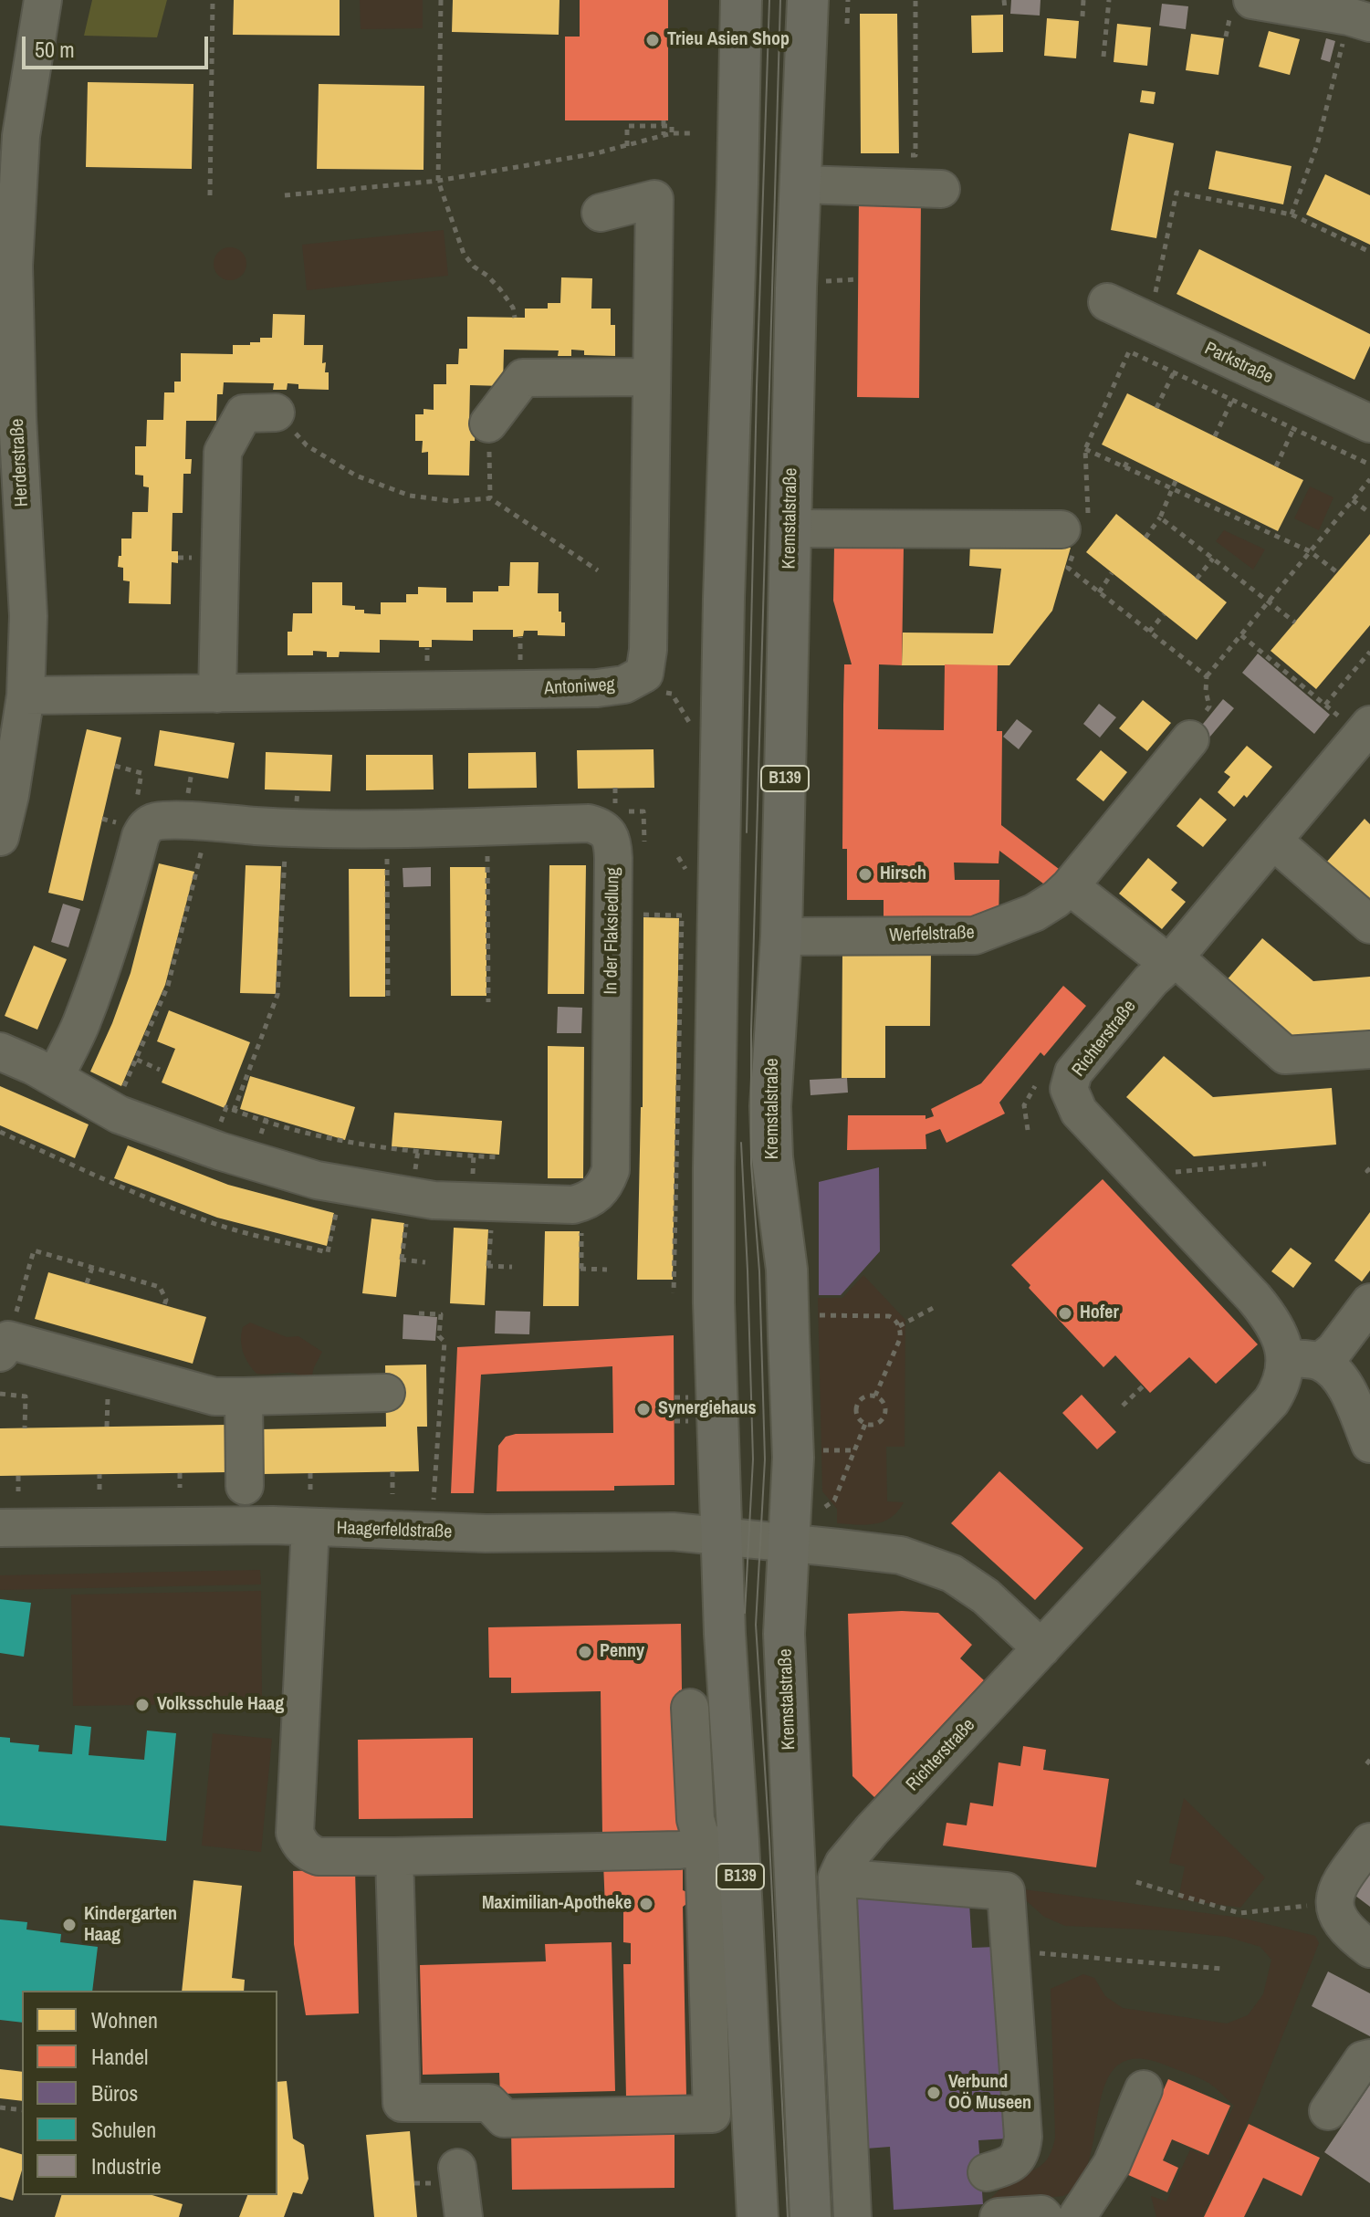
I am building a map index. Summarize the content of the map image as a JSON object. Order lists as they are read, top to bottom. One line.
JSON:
{"streets":{"main road":["Kremstalstraße","B139"],"street":["Parkstraße","Herderstraße","Antoniweg","In der Flaksiedlung","Werfelstraße","Richterstraße","Haagerfeldstraße"]},"crossings":[["Herderstraße","Antoniweg"],["Kremstalstraße","Werfelstraße"],["Kremstalstraße","Haagerfeldstraße"],["B139","Haagerfeldstraße"]],"places":["Trieu Asien Shop","Hirsch","Hofer","Synergiehaus","Penny","Volksschule Haag","Maximilian-Apotheke","Kindergarten Haag","Verbund OÖ Museen"],"legend":["Wohnen","Handel","Büros","Schulen","Industrie"],"scale_bar":"50 m"}
